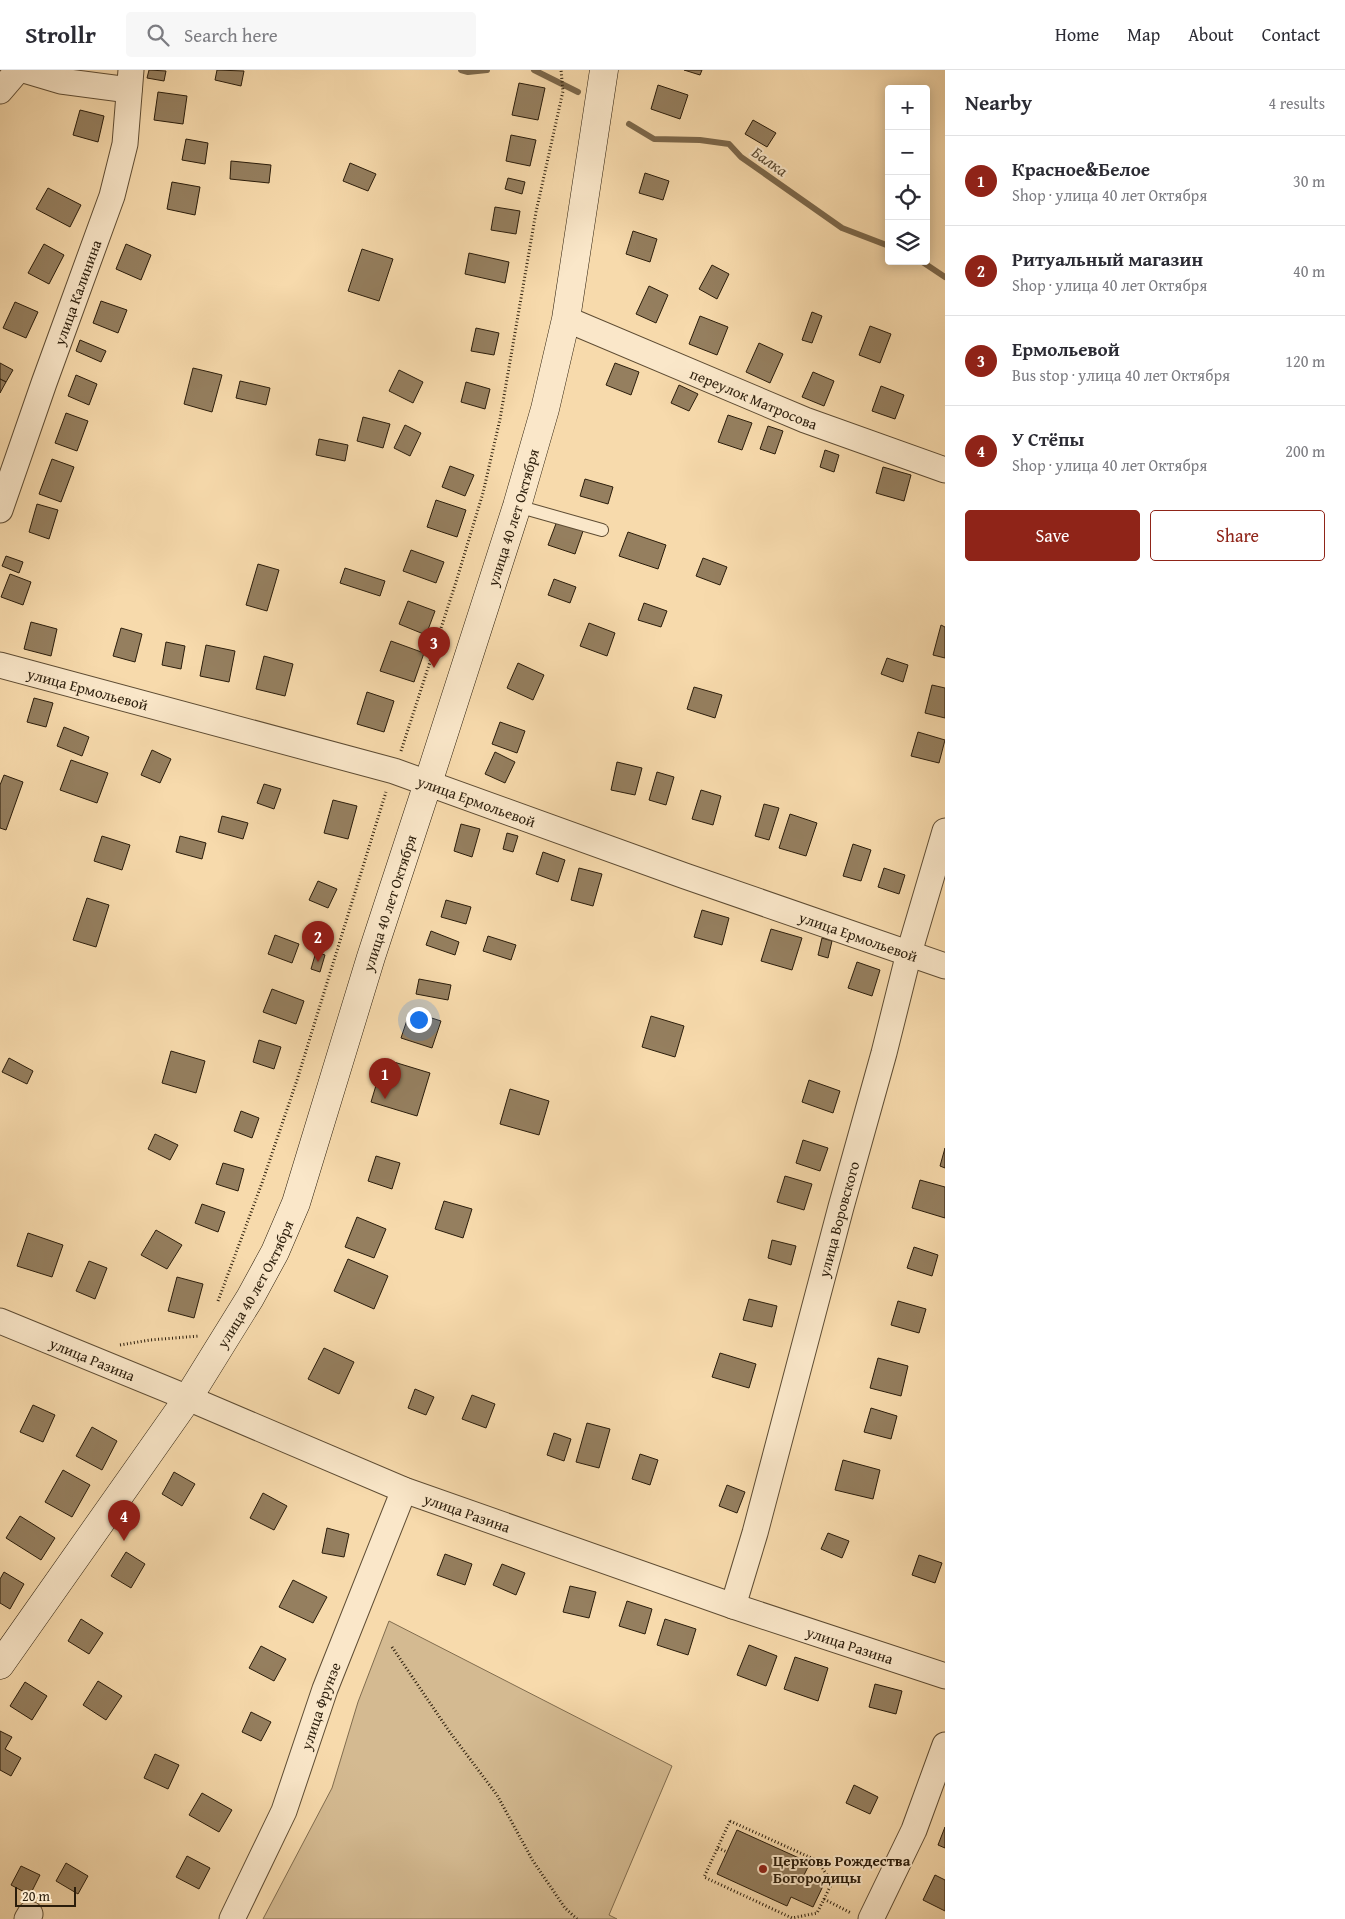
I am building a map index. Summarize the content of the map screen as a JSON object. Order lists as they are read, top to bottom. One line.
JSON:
{"streets":{"street":["улица Калинина","переулок Матросова","улица 40 лет Октября","улица Ермольевой","улица Воровского","улица Разина","улица Фрунзе"]},"crossings":[["переулок Матросова","улица 40 лет Октября"],["улица 40 лет Октября","улица Ермольевой"],["улица 40 лет Октября","улица Разина"],["улица Ермольевой","улица Воровского"],["улица Воровского","улица Разина"],["улица Разина","улица Фрунзе"]],"water":["Балка"],"places":["Церковь Рождества Богородицы"],"scale_bar":"20 m","page":{"header":"Strollr","search":"Search here","nav":["Home","Map","About","Contact"],"heading":["Nearby","4 results"],"map_buttons":["+","−"],"list":[{"mark":"1","name":"Красное&Белое","note":"Shop · улица 40 лет Октября","value":"30 m"},{"mark":"2","name":"Ритуальный магазин","note":"Shop · улица 40 лет Октября","value":"40 m"},{"mark":"3","name":"Ермольевой","note":"Bus stop · улица 40 лет Октября","value":"120 m"},{"mark":"4","name":"У Стёпы","note":"Shop · улица 40 лет Октября","value":"200 m"}],"buttons":["Save","Share"],"pins":["3","2","1","4"],"scale":"20 m"}}
